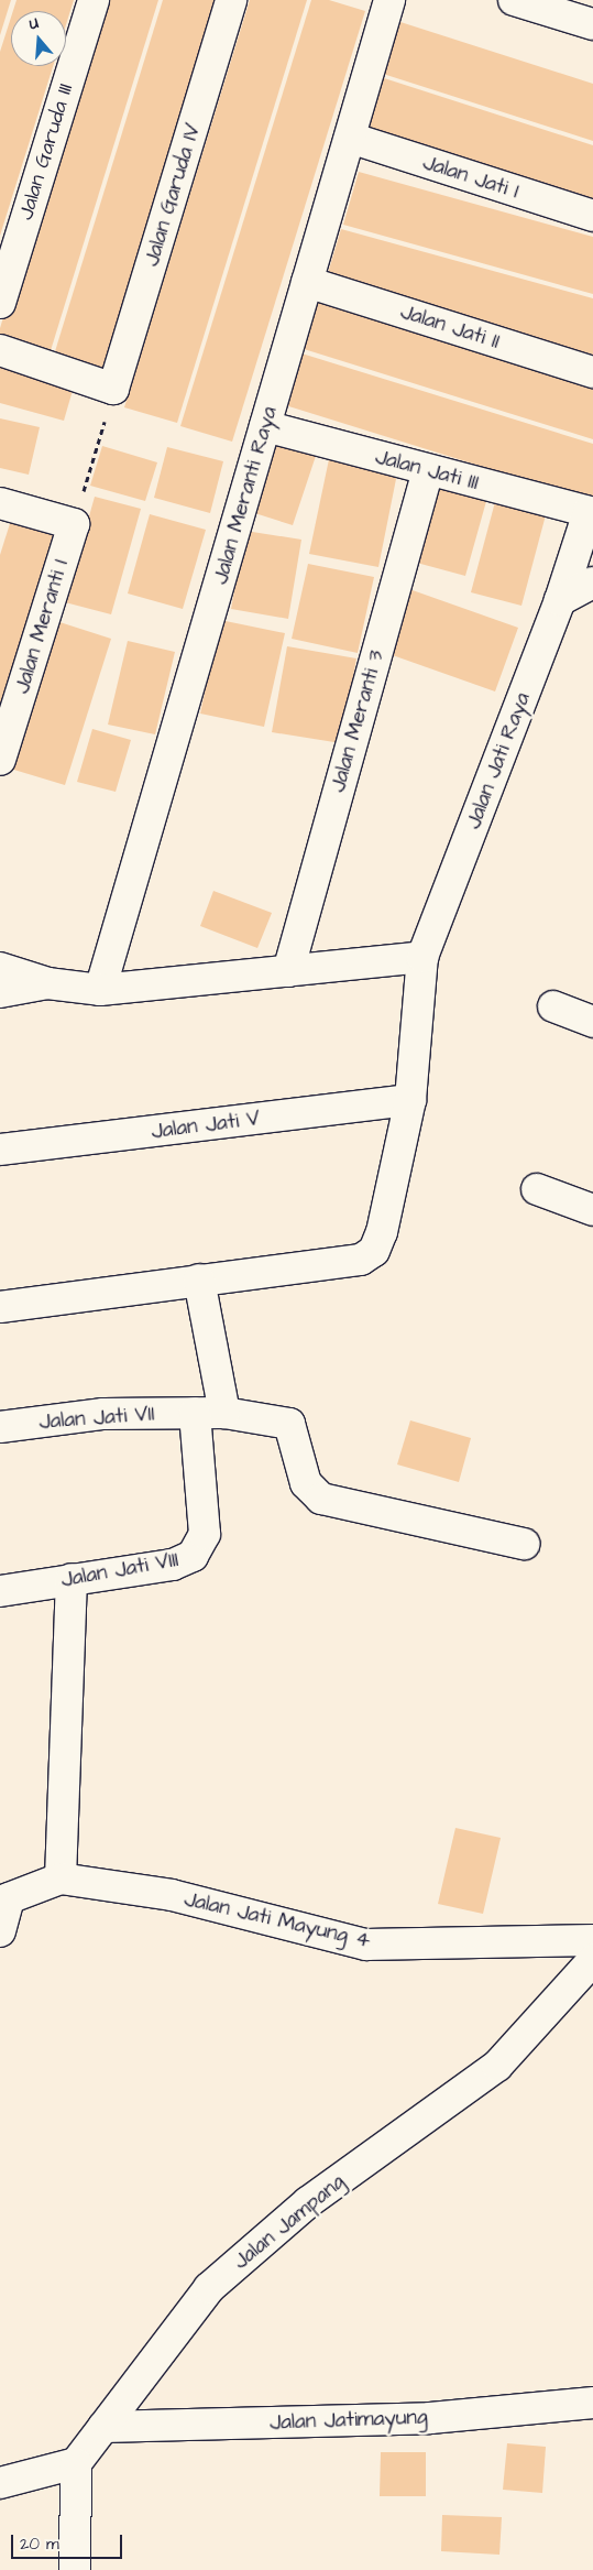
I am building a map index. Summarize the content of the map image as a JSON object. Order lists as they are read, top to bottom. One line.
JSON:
{"streets":{"street":["Jalan Garuda III","Jalan Jati I","Jalan Garuda IV","Jalan Jati II","Jalan Jati III","Jalan Meranti Raya","Jalan Meranti I","Jalan Meranti 3","Jalan Jati Raya","Jalan Jati V","Jalan Jati VII","Jalan Jati VIII","Jalan Jati Mayung 4","Jalan Jampang","Jalan Jatimayung"]},"crossings":[["Jalan Jati I","Jalan Meranti Raya"],["Jalan Jati II","Jalan Meranti Raya"],["Jalan Jati III","Jalan Meranti Raya"],["Jalan Jati III","Jalan Meranti 3"],["Jalan Jati III","Jalan Jati Raya"],["Jalan Jati Raya","Jalan Jati V"],["Jalan Jati Raya","Jalan Jati VIII"],["Jalan Jati VII","Jalan Jati VIII"],["Jalan Jampang","Jalan Jatimayung"]],"scale_bar":"20 m","north":"top"}
